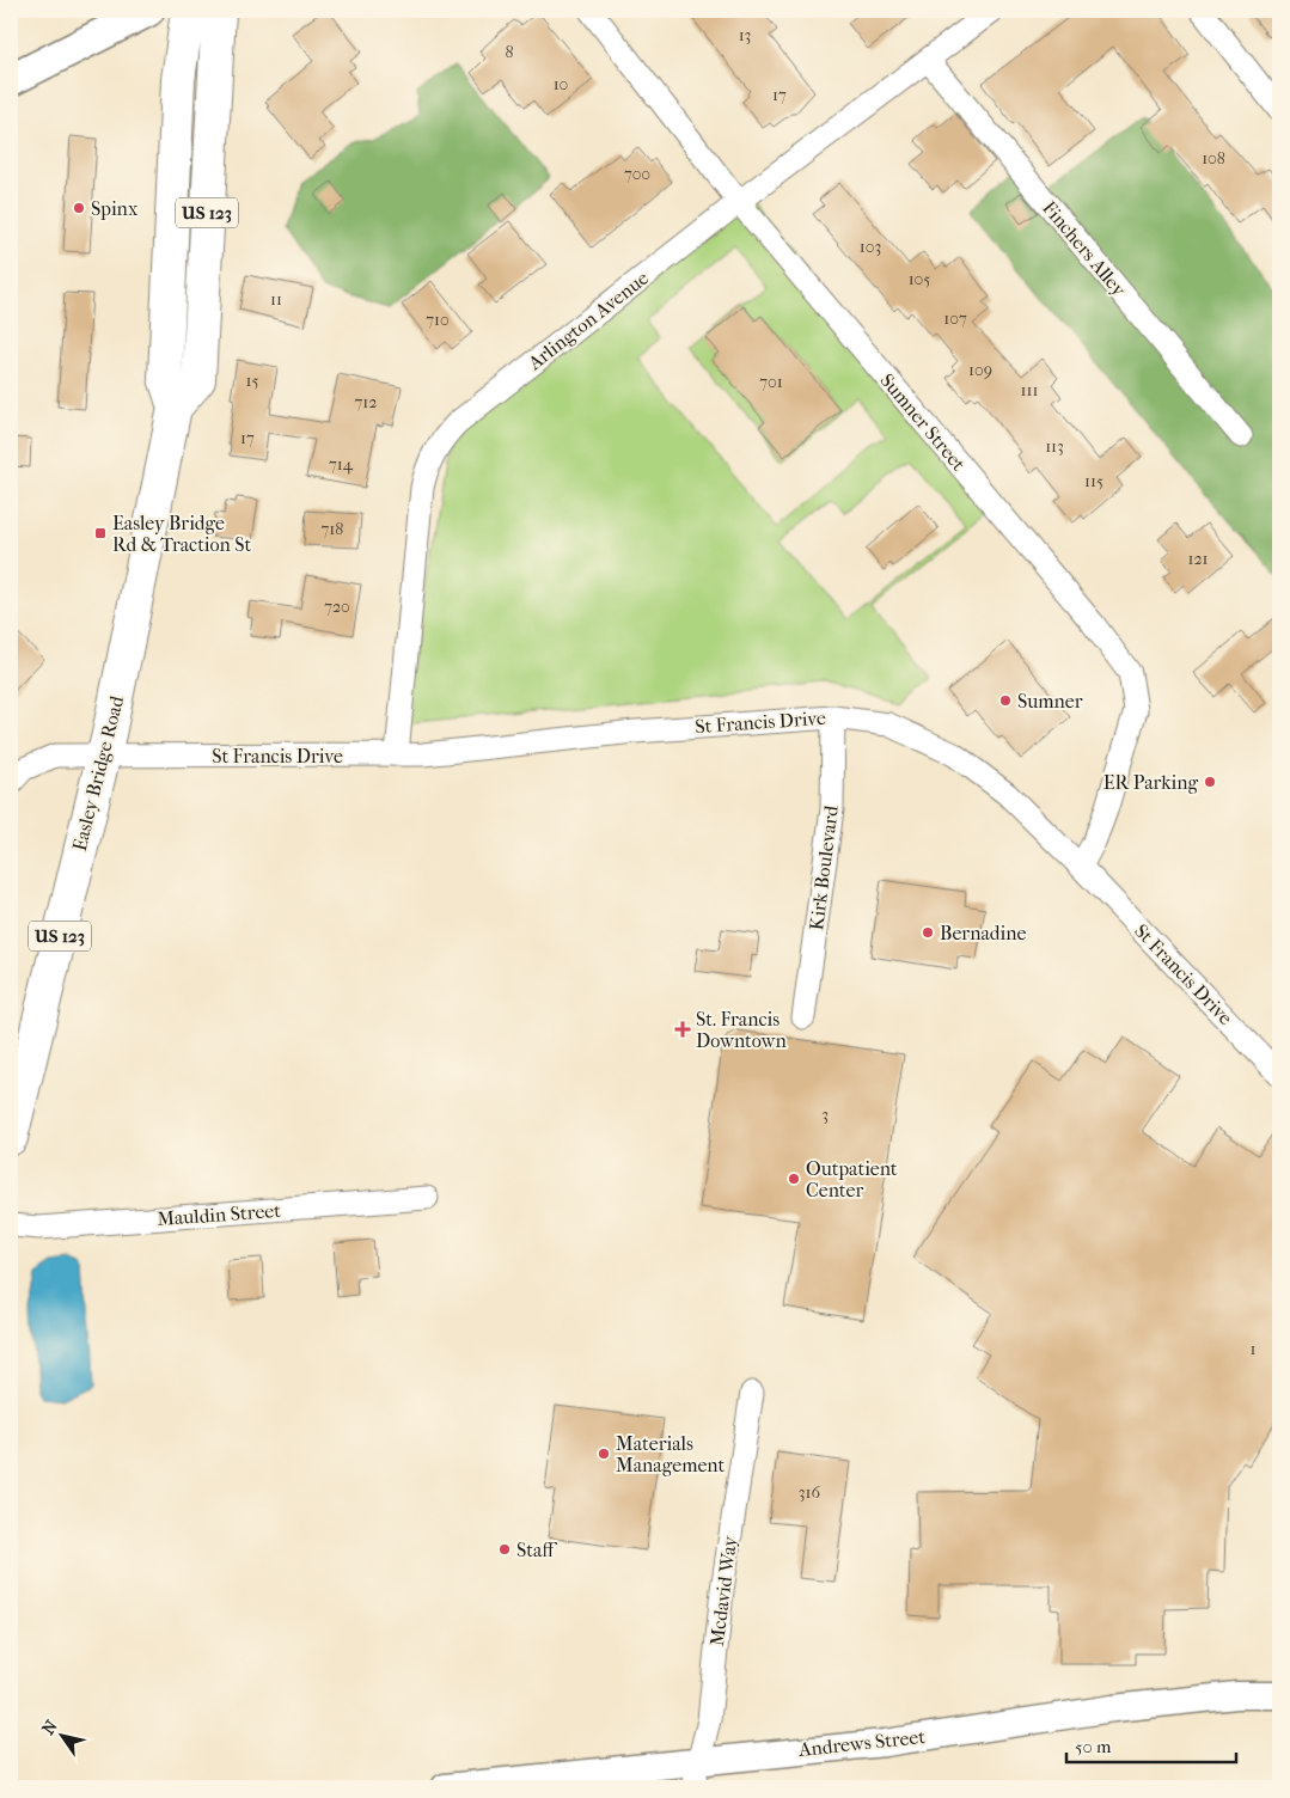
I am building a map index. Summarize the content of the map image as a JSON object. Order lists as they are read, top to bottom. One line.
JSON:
{"streets":{"highway":["US 123","Easley Bridge Road"],"street":["Finchers Alley","Arlington Avenue","Sumner Street","St Francis Drive","Kirk Boulevard","Mauldin Street","Mcdavid Way","Andrews Street"]},"crossings":[["US 123","Easley Bridge Road"],["Finchers Alley","Arlington Avenue"],["Arlington Avenue","Sumner Street"],["Arlington Avenue","St Francis Drive"],["Sumner Street","St Francis Drive"],["St Francis Drive","Easley Bridge Road"],["St Francis Drive","Kirk Boulevard"],["Mcdavid Way","Andrews Street"]],"places":{"other":["Spinx","Sumner","ER Parking","Bernadine","Outpatient Center","Materials Management","Staff"],"transit":["Easley Bridge Rd & Traction St"],"health":["St. Francis Downtown"]},"house_numbers":["13","8","10","17","108","700","103","105","11","107","710","109","15","701","111","712","17","113","714","115","718","121","720","3","1","316"],"scale_bar":"50 m","north":"top left"}
